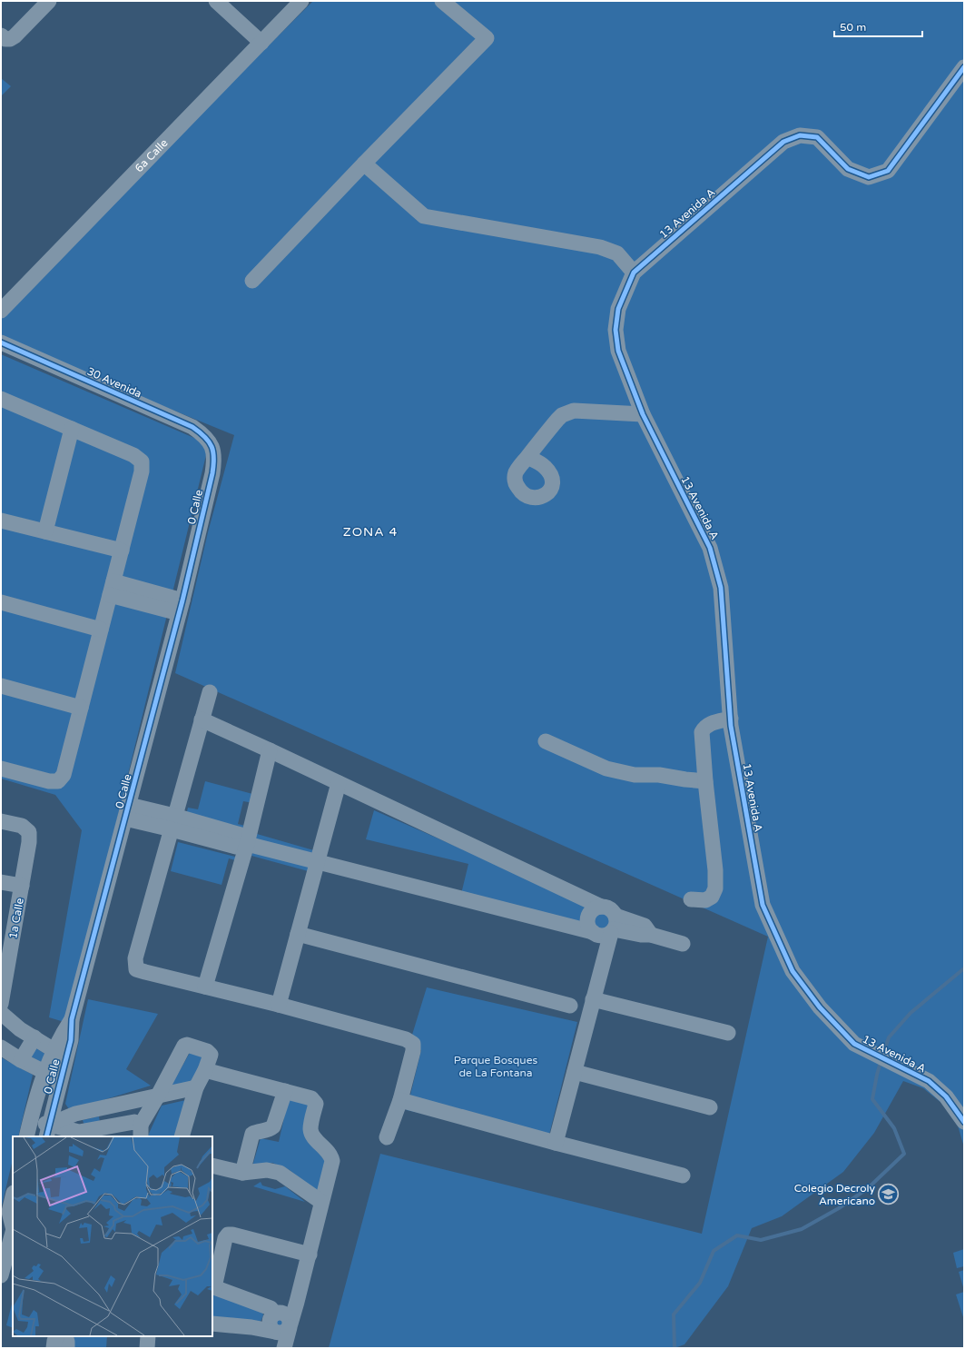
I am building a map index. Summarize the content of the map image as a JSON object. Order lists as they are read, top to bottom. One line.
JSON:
{"streets":{"street":["6a Calle","13 Avenida A","30 Avenida","0 Calle","1a Calle"]},"crossings":[["30 Avenida","0 Calle"]],"districts":["ZONA 4"],"parks":["Parque Bosques de La Fontana"],"places":{"school or university":["Colegio Decroly Americano"]},"scale_bar":"50 m"}
